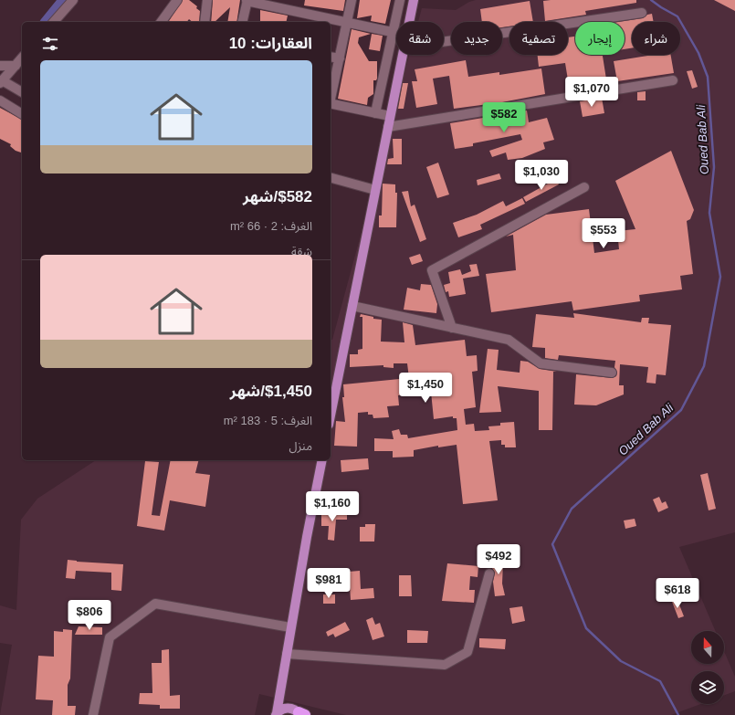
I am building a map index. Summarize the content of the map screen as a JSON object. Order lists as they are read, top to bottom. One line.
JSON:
{"water":["Oued Bab Ali"],"north":"top","page":{"chip":["شراء","إيجار","تصفية","جديد","شقة"],"heading":"العقارات: 10","list":[{"name":"$582/شهر","note":"الغرف: 2 · 66 m² · شقة"},{"name":"$1,450/شهر","note":"الغرف: 5 · 183 m² · منزل"}],"price":["$1,070","$582","$1,030","$553","$1,450","$1,160","$492","$981","$618","$806"]}}
